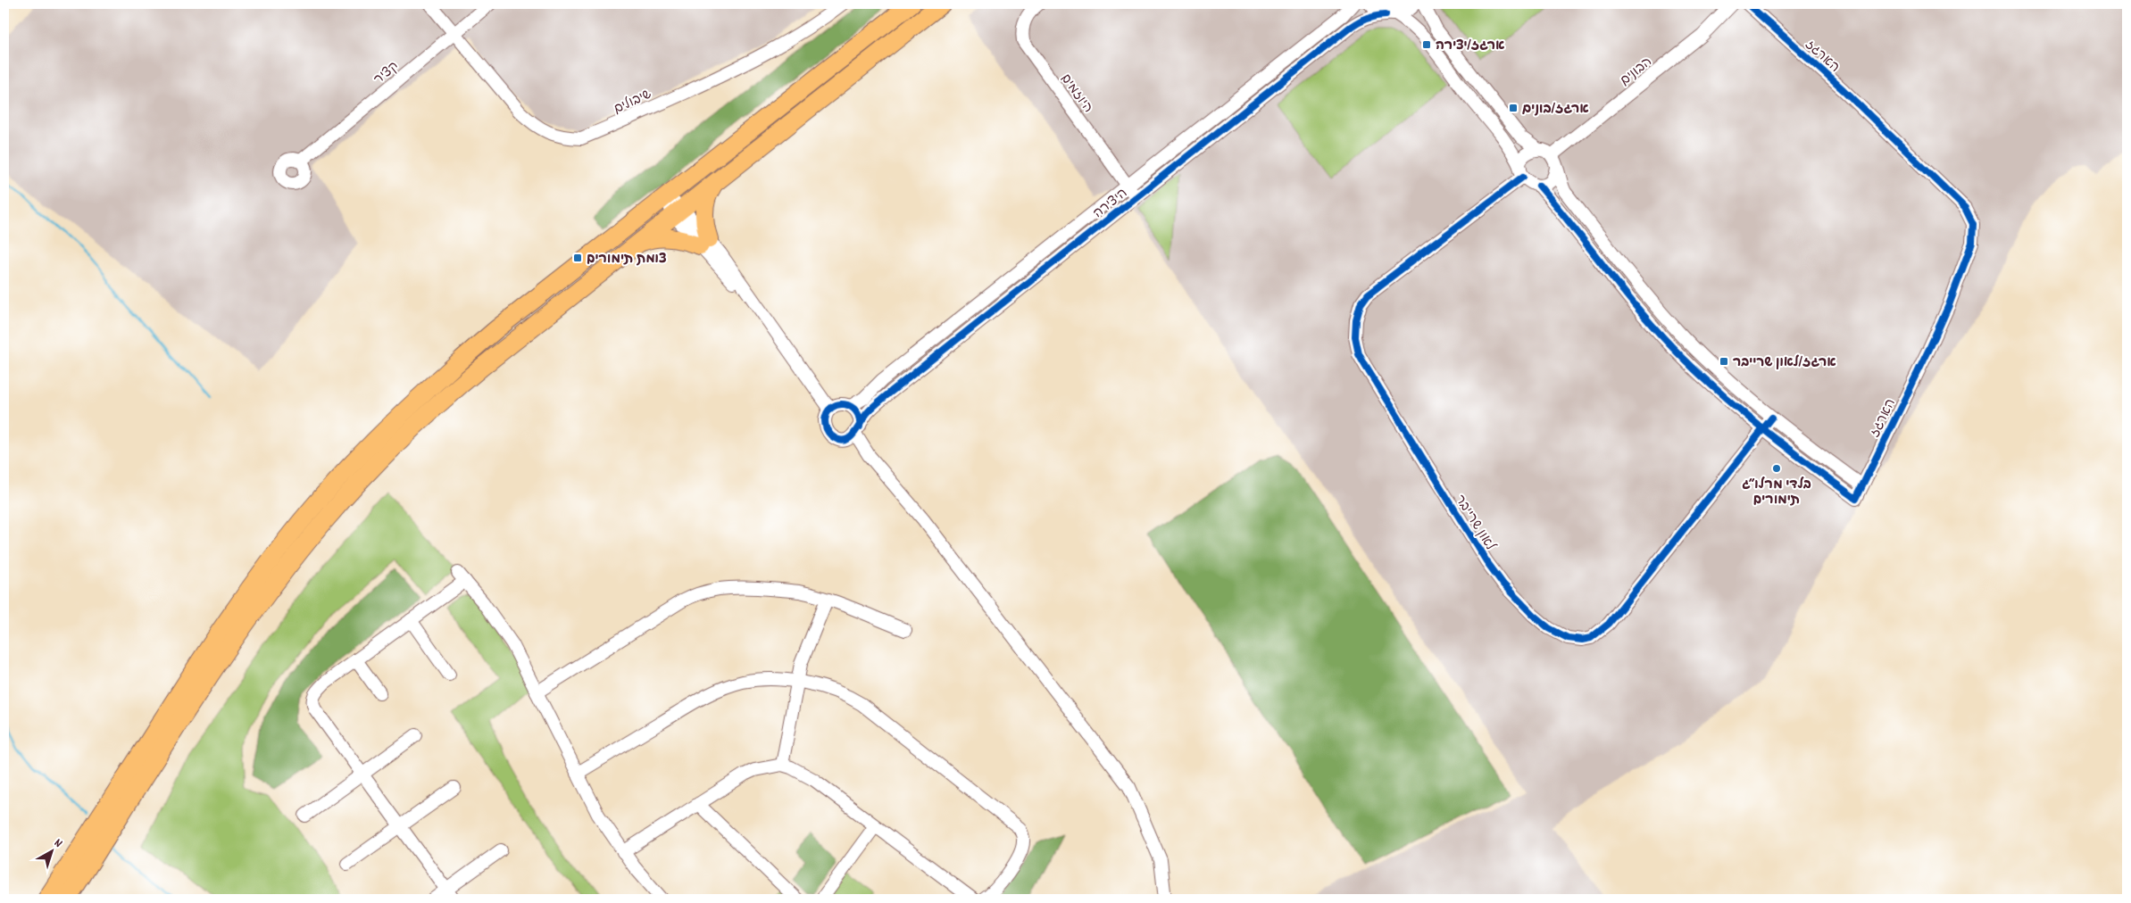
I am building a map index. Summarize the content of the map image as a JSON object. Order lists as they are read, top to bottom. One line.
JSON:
{"streets":{"street":["הארגז","הבונים","קציר","היוזמים","שיבולים","היצירה","לאון שרייבר"]},"crossings":[["הארגז","הבונים"],["הארגז","לאון שרייבר"],["הבונים","לאון שרייבר"],["קציר","שיבולים"],["היוזמים","היצירה"]],"places":{"transit":["ארגז/יצירה","ארגז/בונים","צומת תימורים","ארגז/לאון שרייבר"],"other":["בלדי מרלו״ג תימורים"]},"north":"top right"}
